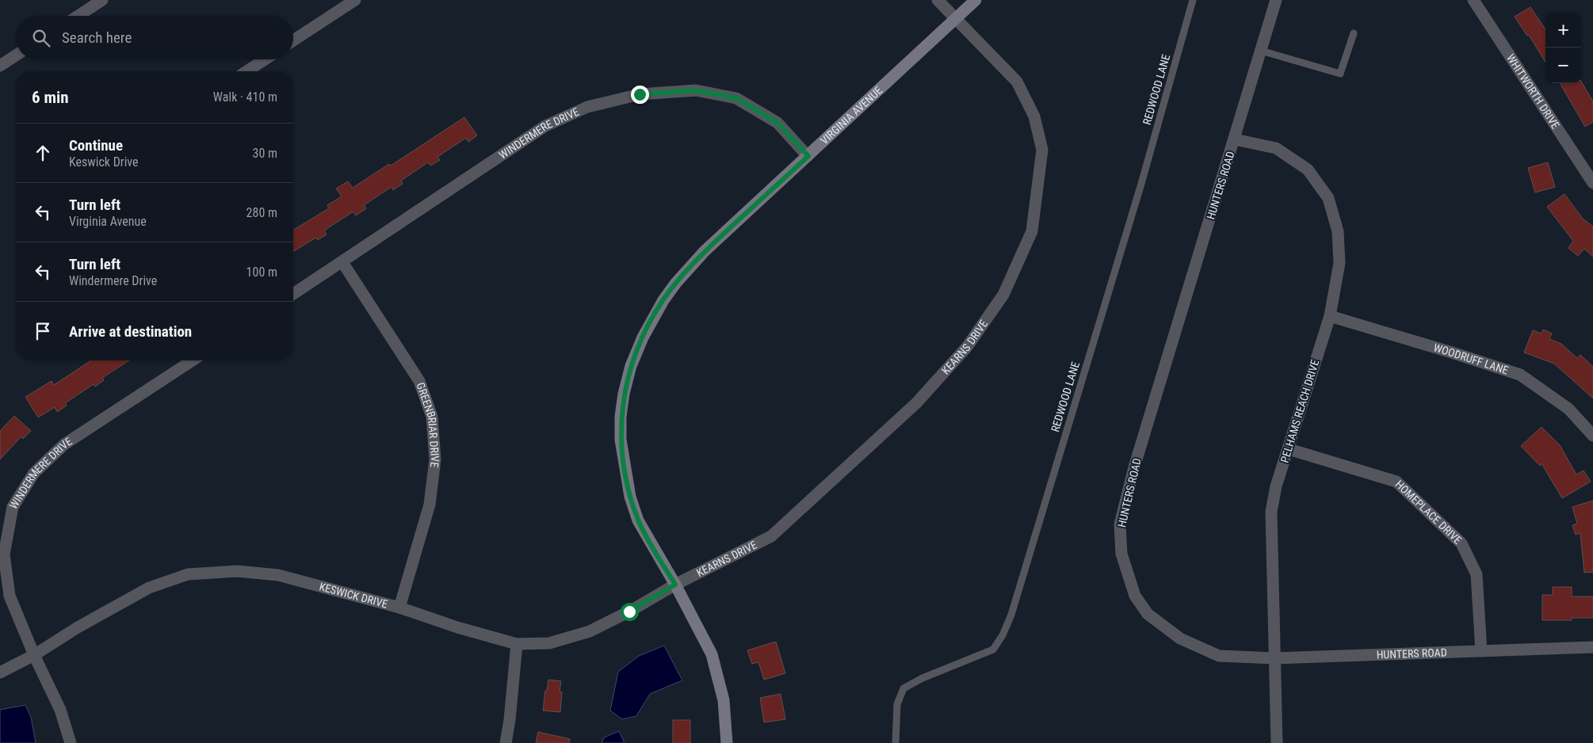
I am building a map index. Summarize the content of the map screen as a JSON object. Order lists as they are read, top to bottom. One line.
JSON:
{"streets":{"street":["WHITWORTH DRIVE","VIRGINIA AVENUE","WINDERMERE DRIVE","HUNTERS ROAD","KEARNS DRIVE","WOODRUFF LANE","PELHAMS REACH DRIVE","GREENBRIAR DRIVE","HOMEPLACE DRIVE","KESWICK DRIVE"],"lane":["REDWOOD LANE"]},"crossings":[["VIRGINIA AVENUE","WINDERMERE DRIVE"],["VIRGINIA AVENUE","KEARNS DRIVE"],["VIRGINIA AVENUE","KESWICK DRIVE"],["WINDERMERE DRIVE","GREENBRIAR DRIVE"],["WINDERMERE DRIVE","KESWICK DRIVE"],["HUNTERS ROAD","PELHAMS REACH DRIVE"],["HUNTERS ROAD","HOMEPLACE DRIVE"],["KEARNS DRIVE","KESWICK DRIVE"],["WOODRUFF LANE","PELHAMS REACH DRIVE"],["PELHAMS REACH DRIVE","HOMEPLACE DRIVE"],["GREENBRIAR DRIVE","KESWICK DRIVE"]],"page":{"map_buttons":["+","−"],"search":"Search here","heading":["6 min","Walk · 410 m"],"list":[["Continue","Keswick Drive","30 m"],["Turn left","Virginia Avenue","280 m"],["Turn left","Windermere Drive","100 m"],"Arrive at destination"]}}
